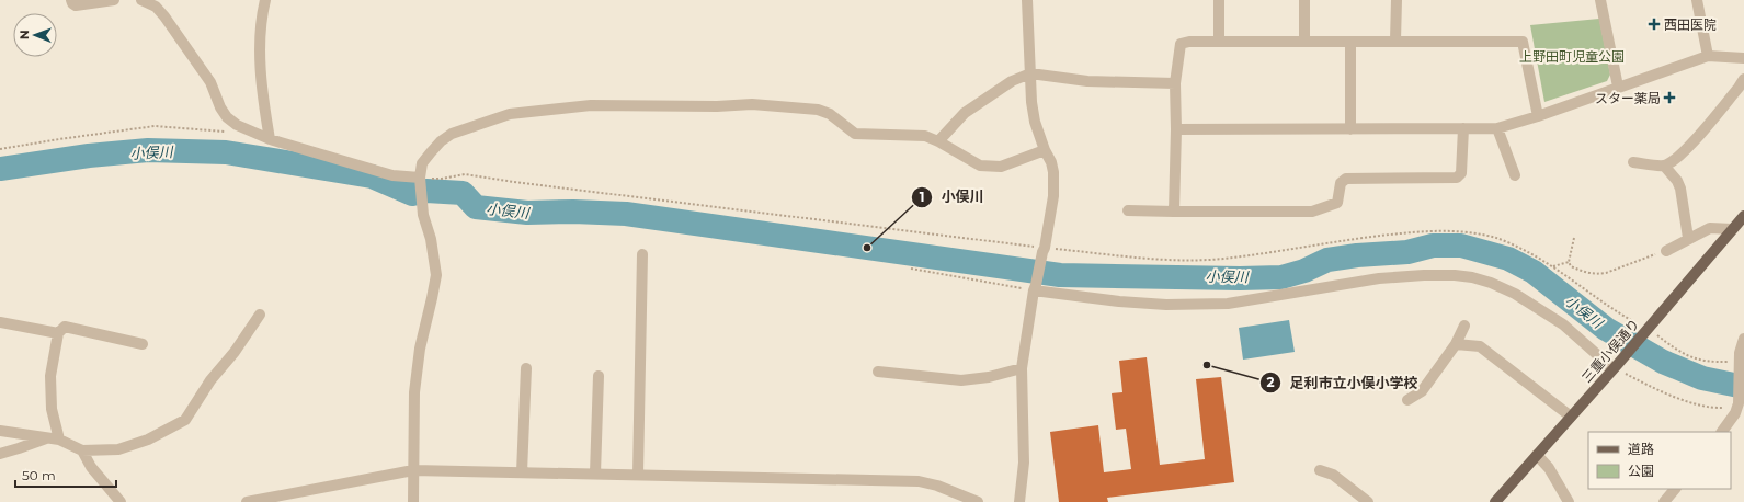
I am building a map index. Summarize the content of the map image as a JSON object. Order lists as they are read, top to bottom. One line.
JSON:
{"streets":{"main road":["三重小俣通り"]},"water":["小俣川"],"parks":["上野田町児童公園"],"places":{"health":["西田医院","スター薬局"],"other":["小俣川","足利市立小俣小学校"]},"legend":["道路","公園"],"scale_bar":"50 m","north":"left"}
